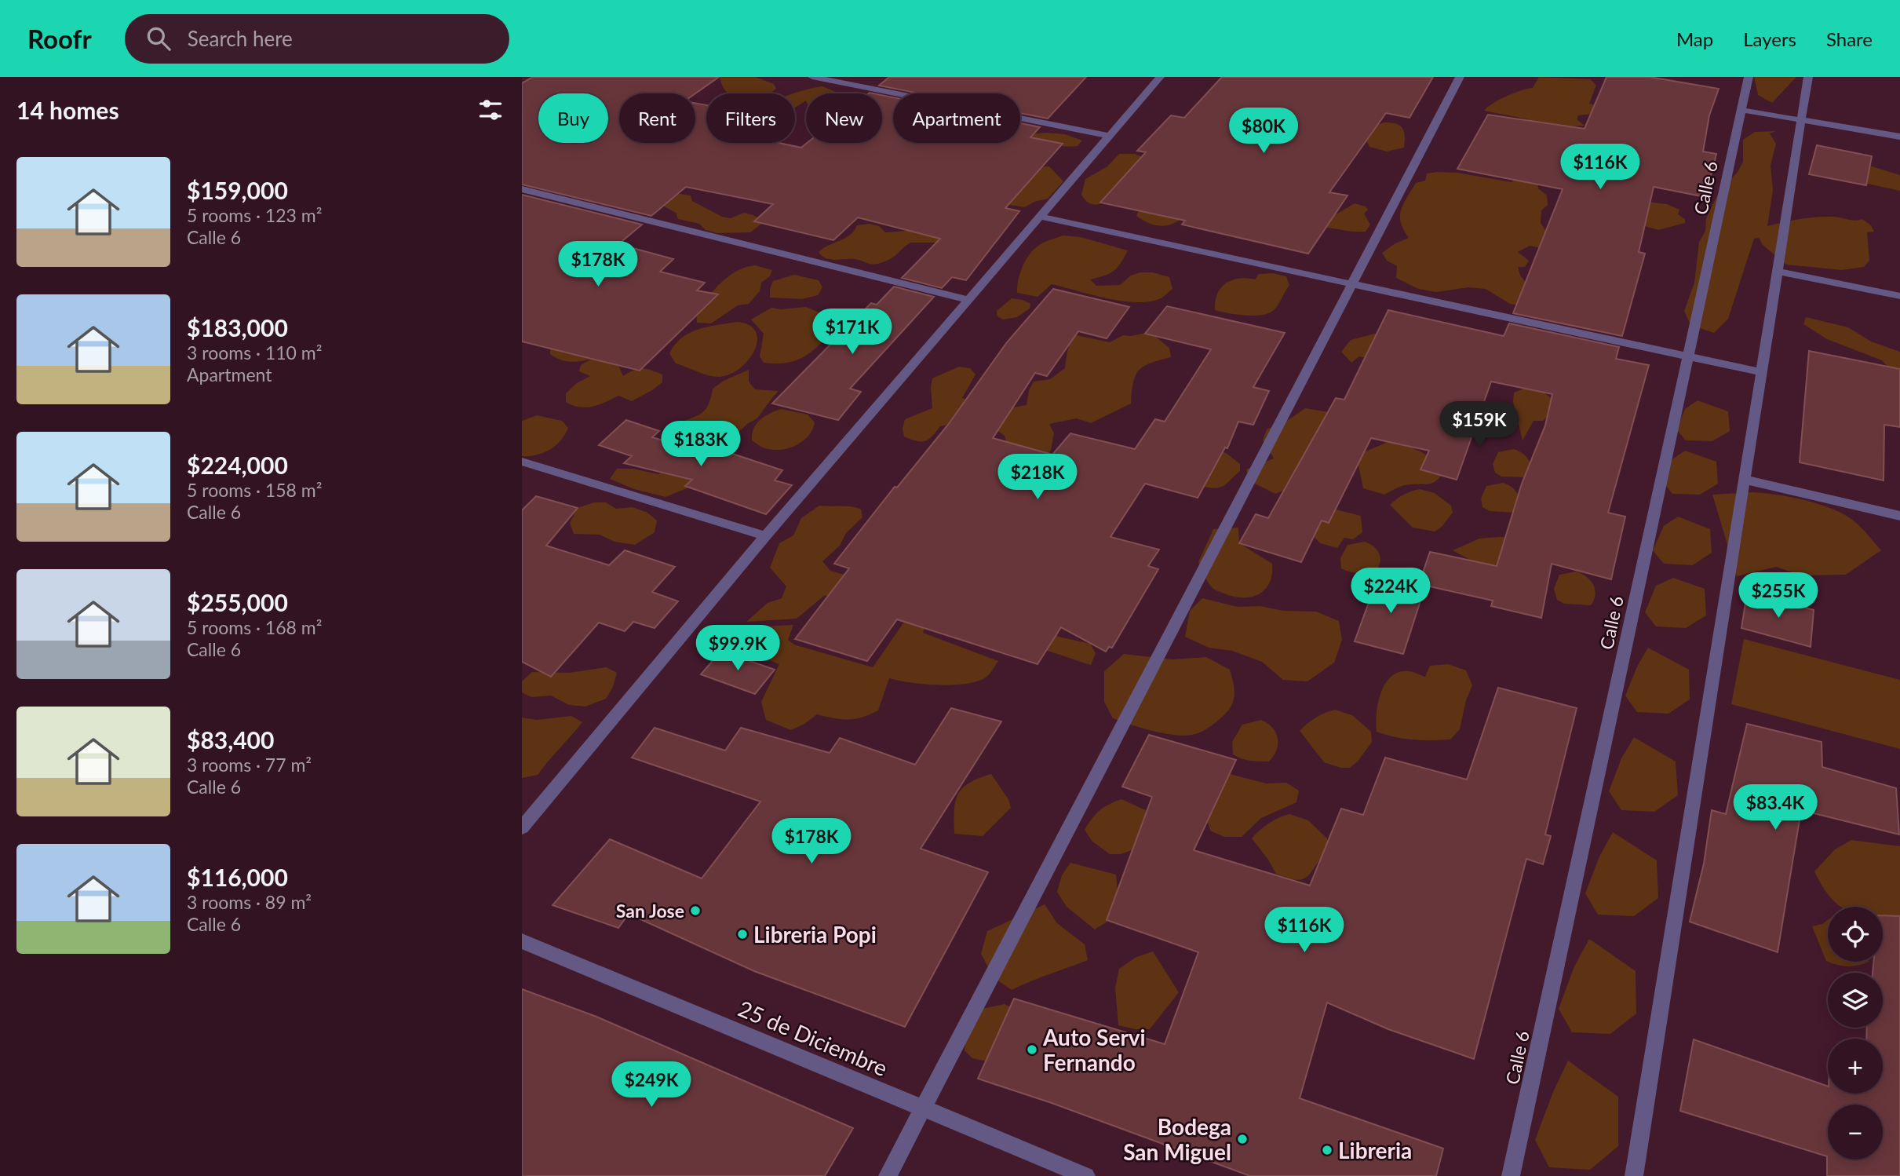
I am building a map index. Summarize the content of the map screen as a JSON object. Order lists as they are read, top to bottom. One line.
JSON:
{"streets":{"street":["Calle 6","25 de Diciembre"]},"places":["San Jose","Libreria Popi","Auto Servi Fernando","Bodega San Miguel","Libreria"],"page":{"header":"Roofr","search":"Search here","nav":["Map","Layers","Share"],"heading":"14 homes","chip":["Buy","Rent","Filters","New","Apartment"],"price":["$80K","$116K","$178K","$171K","$159K","$183K","$218K","$224K","$255K","$99.9K","$83.4K","$178K","$116K","$249K"],"list":[{"name":"$159,000","note":"5 rooms · 123 m² · Calle 6"},{"name":"$183,000","note":"3 rooms · 110 m² · Apartment"},{"name":"$224,000","note":"5 rooms · 158 m² · Calle 6"},{"name":"$255,000","note":"5 rooms · 168 m² · Calle 6"},{"name":"$83,400","note":"3 rooms · 77 m² · Calle 6"},{"name":"$116,000","note":"3 rooms · 89 m² · Calle 6"}],"map_buttons":["+","−"]}}
